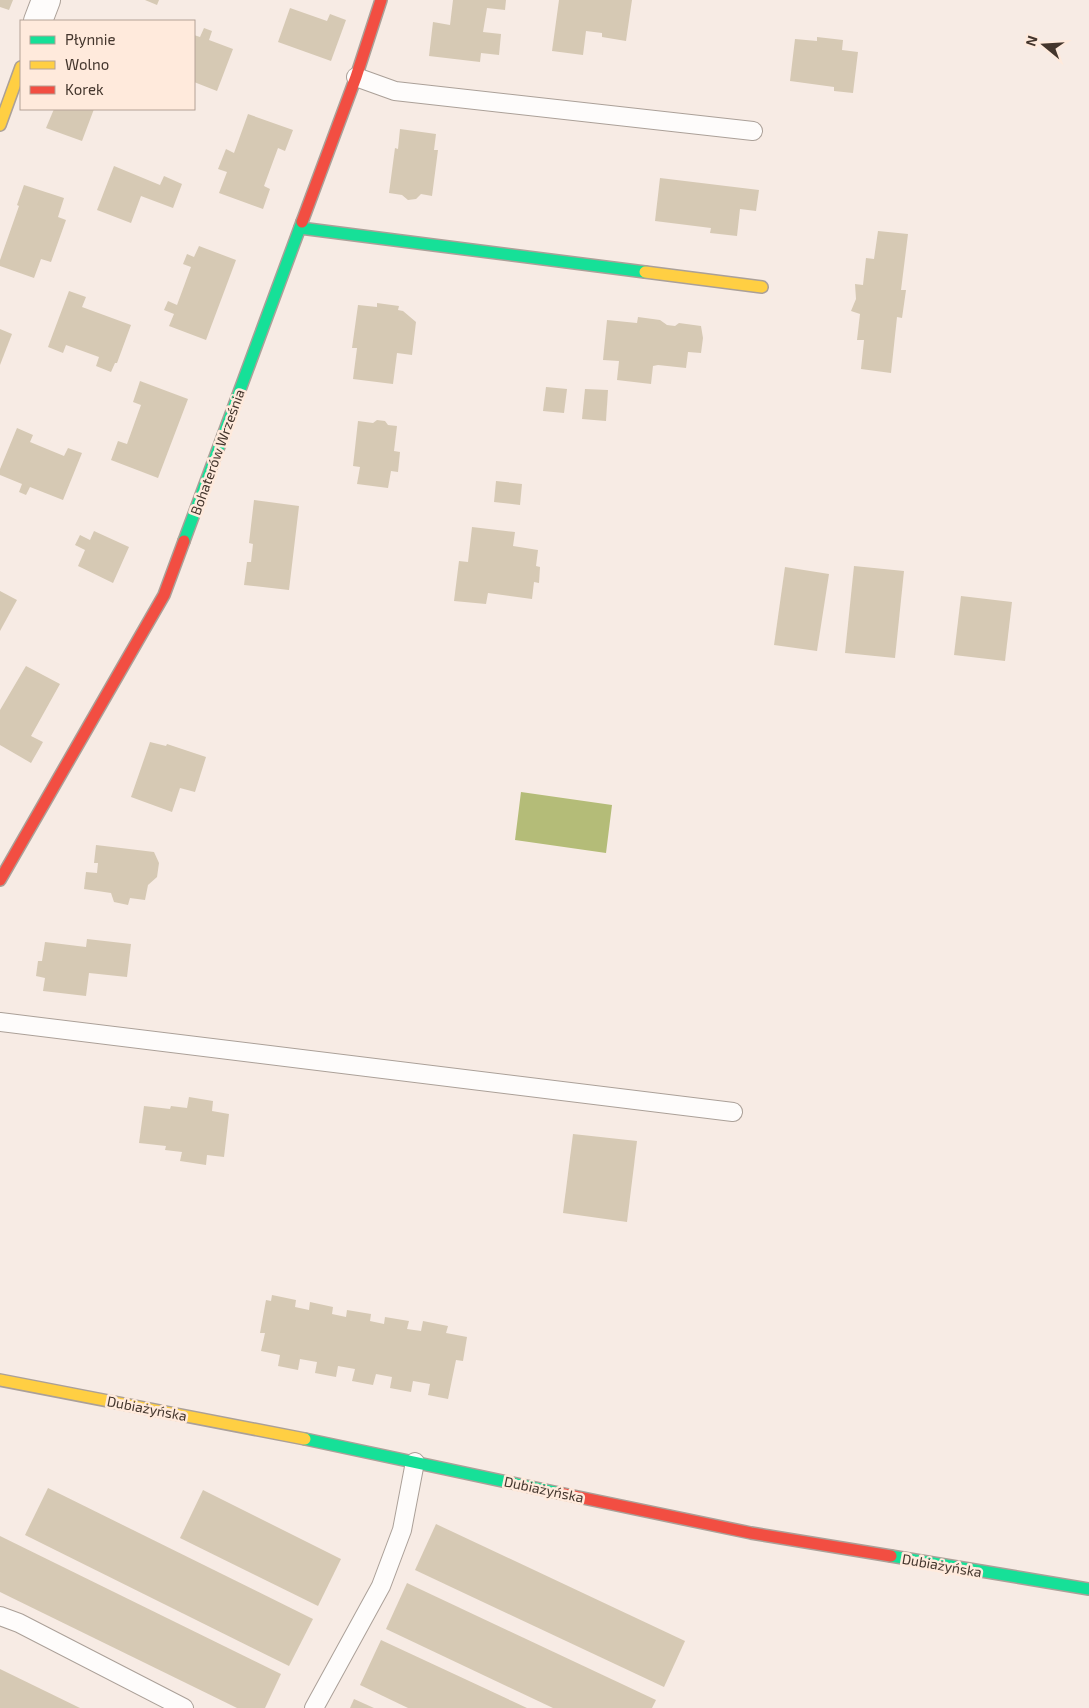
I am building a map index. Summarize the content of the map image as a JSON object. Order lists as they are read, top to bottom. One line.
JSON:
{"streets":{"street":["Bohaterów Września","Dubiażyńska"]},"legend":["Płynnie","Wolno","Korek"],"north":"left"}
